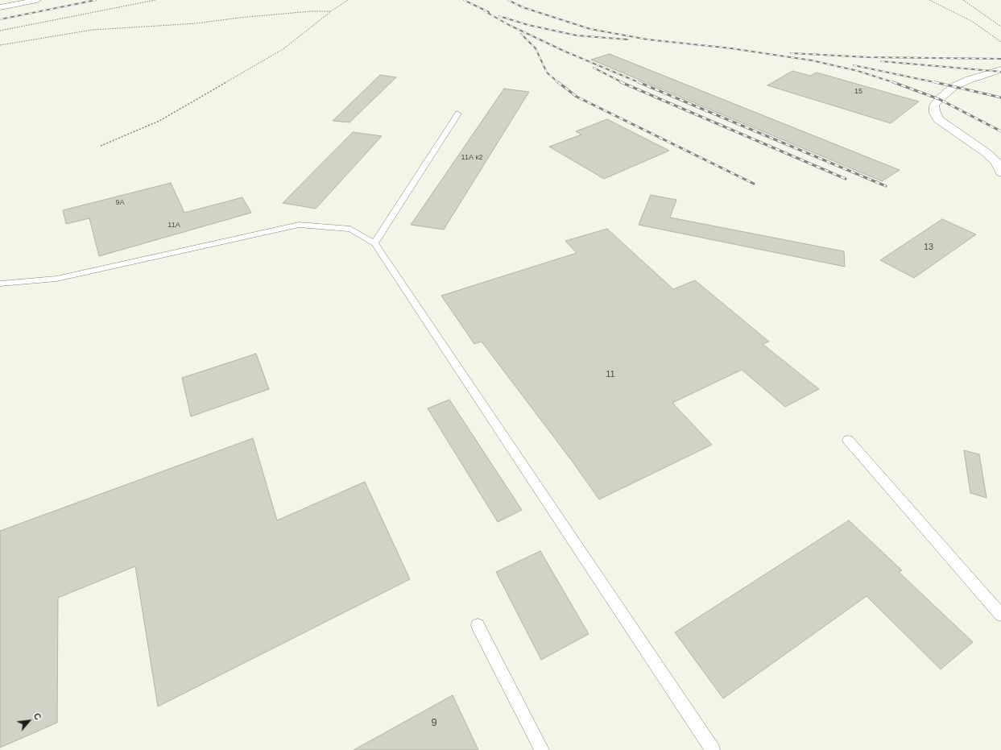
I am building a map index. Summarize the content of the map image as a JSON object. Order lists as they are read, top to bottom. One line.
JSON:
{"house_numbers":["15","11А к2","9А","11А","13","11","9"],"north":"top right"}
